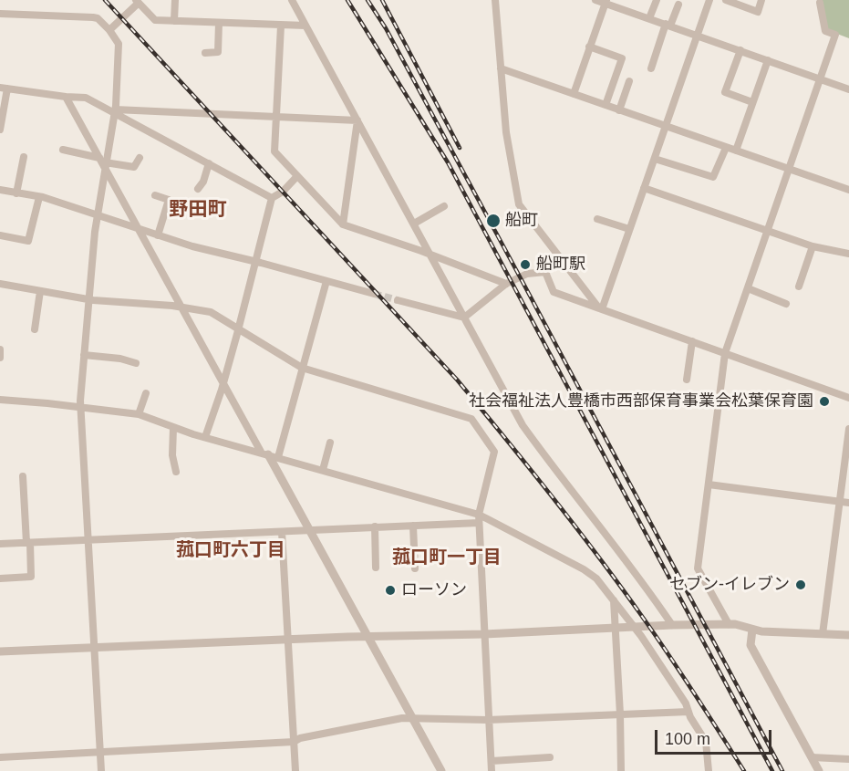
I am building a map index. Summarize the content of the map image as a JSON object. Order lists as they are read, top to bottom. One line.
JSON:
{"districts":["野田町","菰口町六丁目","菰口町一丁目"],"places":["船町","船町駅","社会福祉法人豊橋市西部保育事業会松葉保育園","セブン-イレブン","ローソン"],"scale_bar":"100 m"}
